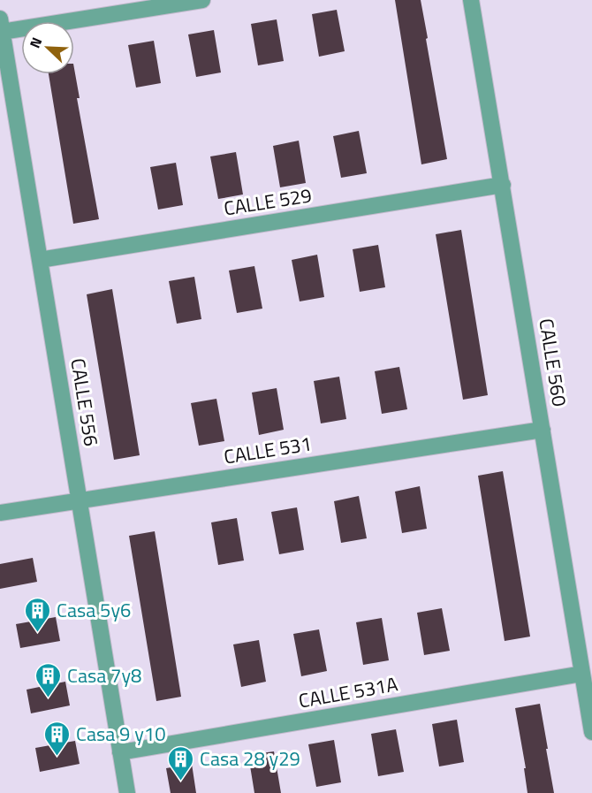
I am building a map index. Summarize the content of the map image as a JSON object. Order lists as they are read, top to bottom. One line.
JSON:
{"streets":{"street":["CALLE 529","CALLE 560","CALLE 556","CALLE 531","CALLE 531A"]},"crossings":[["CALLE 529","CALLE 560"],["CALLE 529","CALLE 556"],["CALLE 560","CALLE 531"],["CALLE 560","CALLE 531A"],["CALLE 556","CALLE 531"],["CALLE 556","CALLE 531A"]],"places":{"building":["Casa 5y6","Casa 7y8","Casa 9 y10","Casa 28 y29"]},"north":"top left"}
